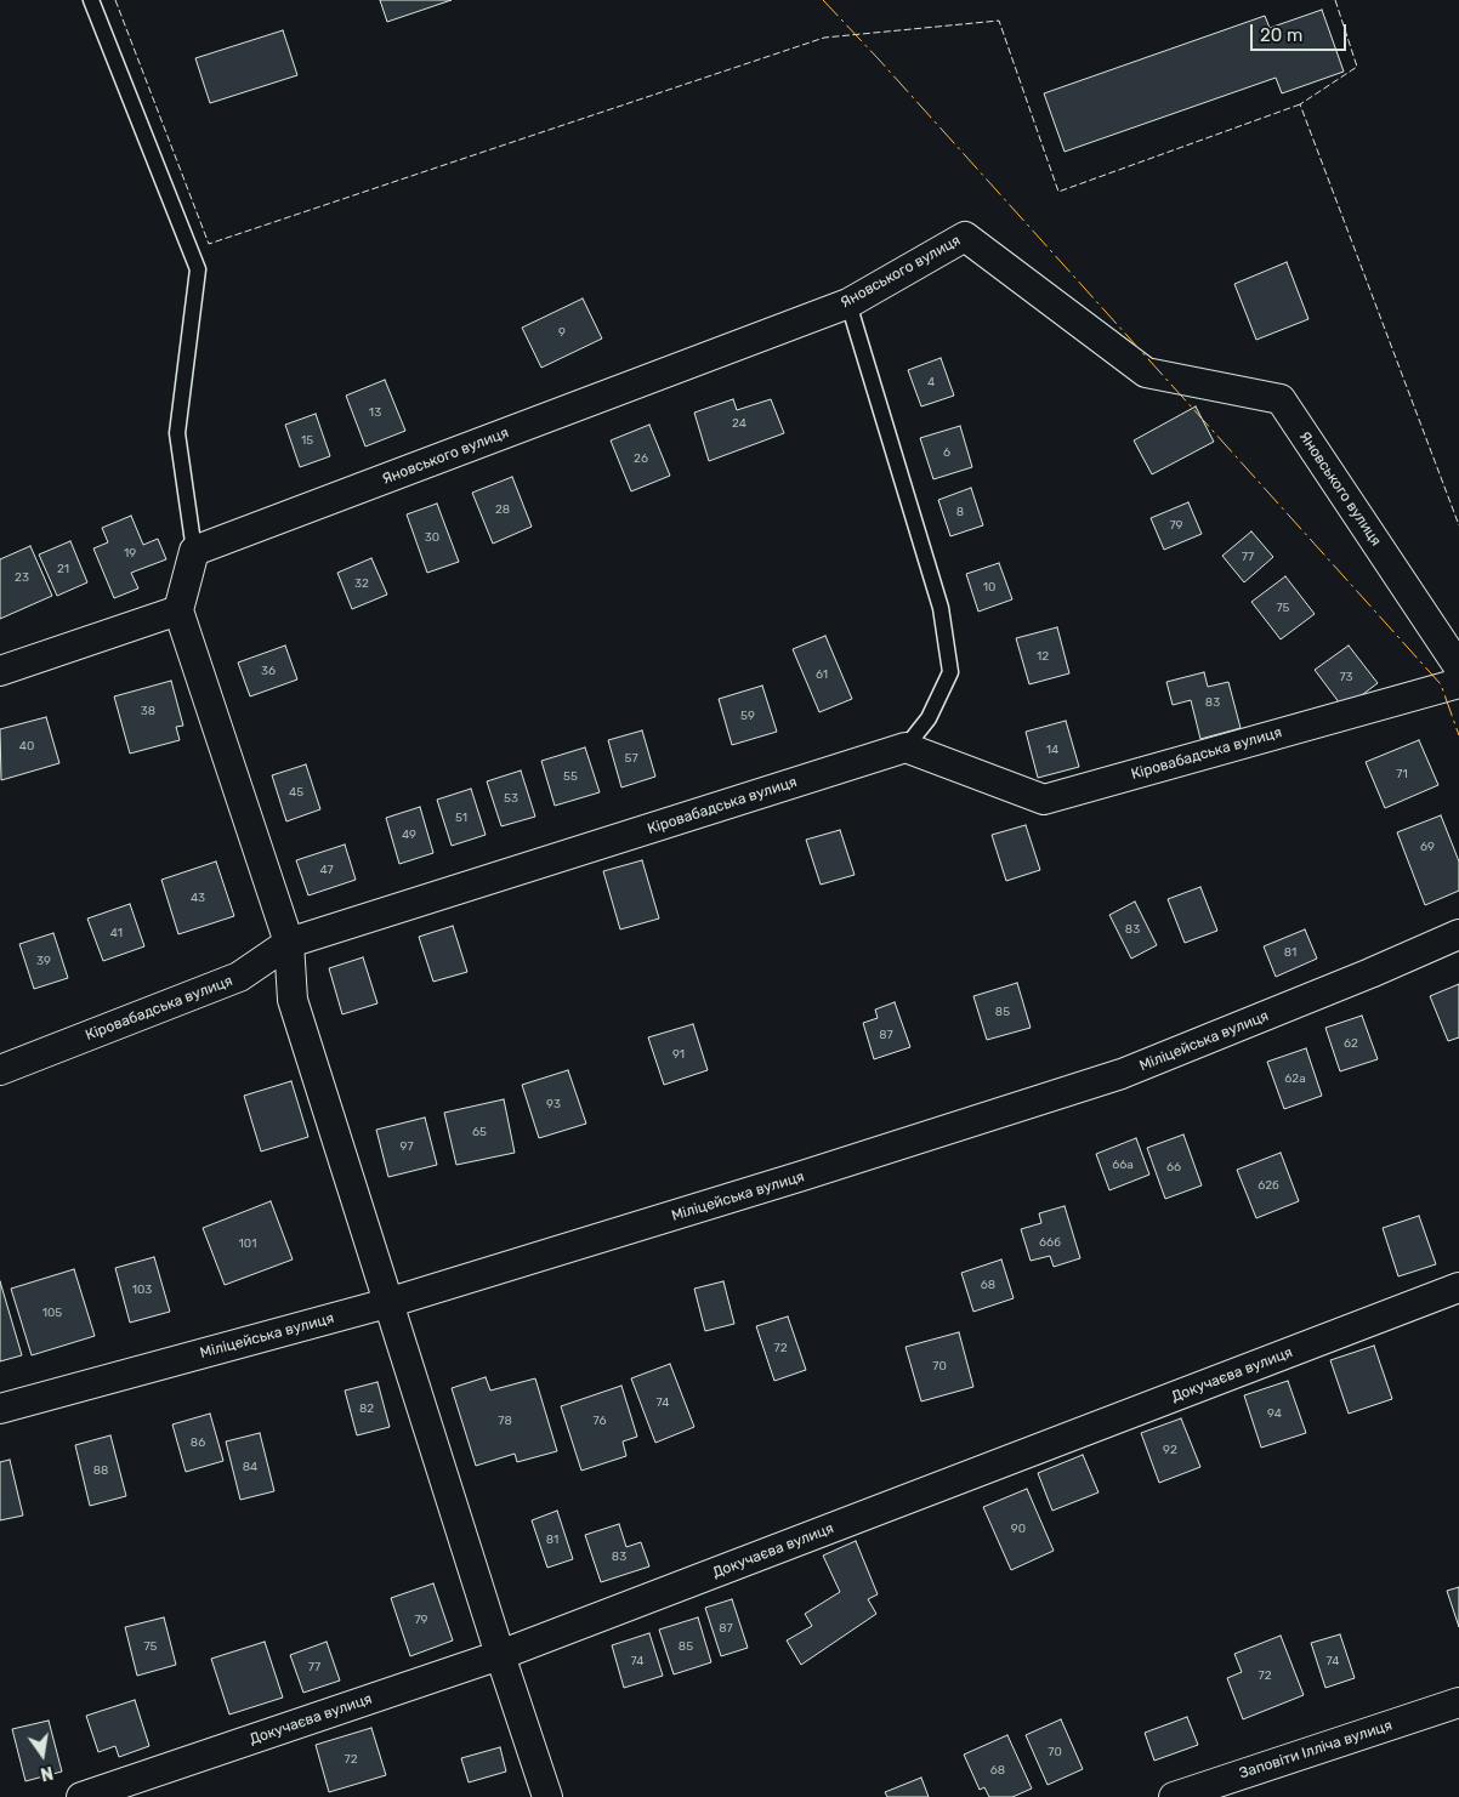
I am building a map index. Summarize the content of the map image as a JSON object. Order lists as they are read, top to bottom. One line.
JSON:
{"streets":{"street":["Яновського вулиця","Кіровабадська вулиця","Міліцейська вулиця","Докучаєва вулиця","Заповіти Ілліча вулиця"]},"house_numbers":["9","4","13","24","15","6","26","28","8","79","30","19","77","21","23","32","10","75","12","36","61","73","83","38","59","40","14","57","71","55","45","53","51","49","69","47","43","83","41","81","39","85","87","62","91","62а","93","65","97","66а","66","62б","66б","101","68","103","105","72","70","74","82","94","78","76","86","92","84","88","90","81","83","79","87","75","85","74","74","77","72","70","72","68"],"scale_bar":"20 m","north":"bottom"}
